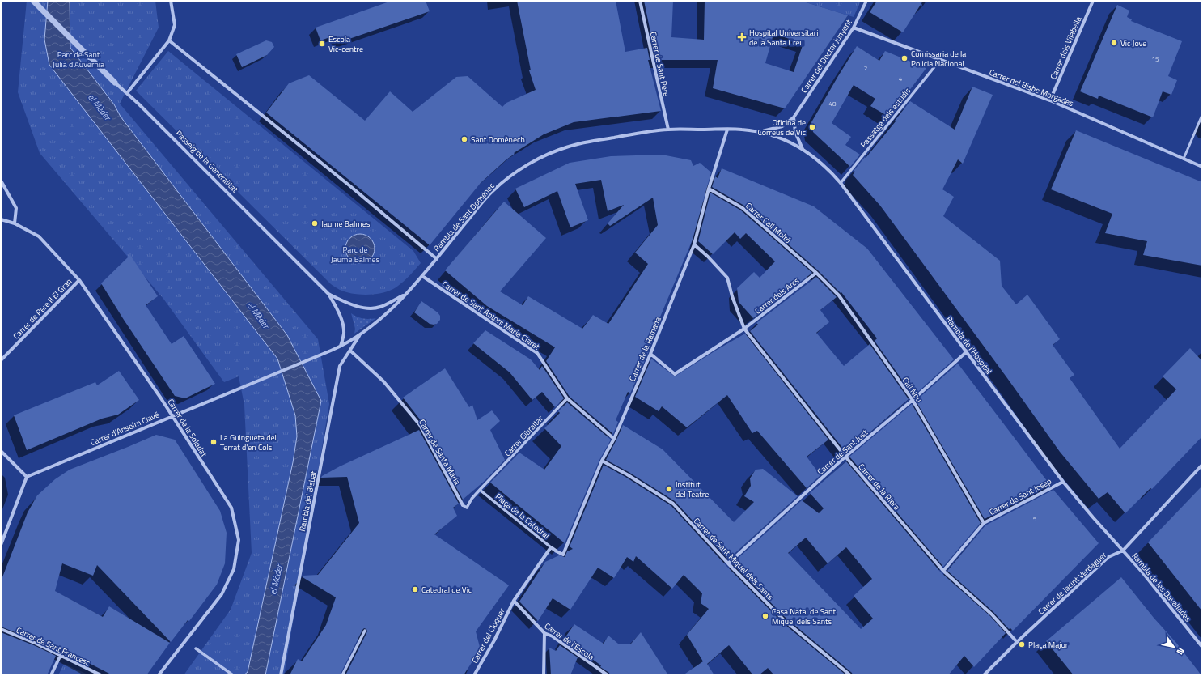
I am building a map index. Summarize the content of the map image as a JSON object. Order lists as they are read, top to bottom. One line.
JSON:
{"streets":{"street":["Carrer dels Vilabella","Carrer del Doctor Junyent","Carrer de Sant Pere","Carrer del Bisbe Morgades","Passatge dels estudis","Passeig de la Generalitat","Rambla de Sant Domènec","Carrer Call Moltó","Carrer dels Arcs","Carrer de Pere II El Gran","Carrer de Sant Antoni Maria Claret","Rambla de l'Hospital","Carrer de la Ramada","Call Nou","Carrer de la Soledat","Carrer d'Anselm Clavé","Carrer Gibraltar","Carrer de Santa Maria","Carrer de Sant Just","Carrer de la Riera","Carrer de Sant Josep","Rambla del Bisbat","Plaça de la Catedral","Carrer de Sant Miquel dels Sants","Carrer de Jacint Verdaguer","Rambla de les Davallades","Carrer del Cloquer","Carrer de l'Escola","Carrer de Sant Francesc"]},"crossings":[["Carrer dels Vilabella","Carrer del Bisbe Morgades"],["Carrer del Doctor Junyent","Carrer del Bisbe Morgades"],["Carrer del Doctor Junyent","Rambla de l'Hospital"],["Carrer de Sant Pere","Rambla de Sant Domènec"],["Carrer del Bisbe Morgades","Passatge dels estudis"],["Passatge dels estudis","Rambla de l'Hospital"],["Passeig de la Generalitat","Rambla de Sant Domènec"],["Rambla de Sant Domènec","Carrer de Sant Antoni Maria Claret"],["Rambla de Sant Domènec","Rambla de l'Hospital"],["Rambla de Sant Domènec","Carrer de la Ramada"],["Rambla de Sant Domènec","Carrer d'Anselm Clavé"],["Rambla de Sant Domènec","Rambla del Bisbat"],["Carrer Call Moltó","Carrer dels Arcs"],["Carrer Call Moltó","Carrer de la Ramada"],["Carrer Call Moltó","Call Nou"],["Carrer dels Arcs","Carrer de la Ramada"],["Carrer dels Arcs","Call Nou"],["Carrer dels Arcs","Carrer de la Riera"],["Carrer de Pere II El Gran","Carrer de la Soledat"],["Carrer de Sant Antoni Maria Claret","Carrer de la Ramada"],["Carrer de Sant Antoni Maria Claret","Carrer Gibraltar"],["Rambla de l'Hospital","Carrer de la Ramada"],["Rambla de l'Hospital","Carrer de Sant Just"],["Rambla de l'Hospital","Carrer de Sant Josep"],["Rambla de l'Hospital","Carrer de Jacint Verdaguer"],["Rambla de l'Hospital","Rambla de les Davallades"],["Carrer de la Ramada","Carrer de la Riera"],["Carrer de la Ramada","Plaça de la Catedral"],["Carrer de la Ramada","Carrer de Sant Miquel dels Sants"],["Call Nou","Carrer de Sant Just"],["Call Nou","Carrer de Sant Josep"],["Carrer de la Soledat","Carrer d'Anselm Clavé"],["Carrer Gibraltar","Plaça de la Catedral"],["Carrer de Santa Maria","Rambla del Bisbat"],["Carrer de Sant Just","Carrer de la Riera"],["Carrer de Sant Just","Carrer de Sant Miquel dels Sants"],["Carrer de la Riera","Carrer de Jacint Verdaguer"],["Plaça de la Catedral","Carrer del Cloquer"],["Plaça de la Catedral","Carrer de l'Escola"],["Carrer de Jacint Verdaguer","Rambla de les Davallades"],["Carrer del Cloquer","Carrer de l'Escola"]],"water":["el Mèder"],"parks":["Parc de Sant Julià d'Auvèrnia","Parc de Jaume Balmes"],"places":{"health":["Hospital Universitari de la Santa Creu"],"other":["Vic Jove","Escola Vic-centre","Comissaria de la Policia Nacional","Oficina de Correus de Vic","Sant Domènech","Jaume Balmes","La Guingueta del Terrat d'en Cols","Institut del Teatre","Catedral de Vic","Casa Natal de Sant Miquel dels Sants","Plaça Major"]},"house_numbers":["15","2","4","48","5"],"north":"bottom right"}
